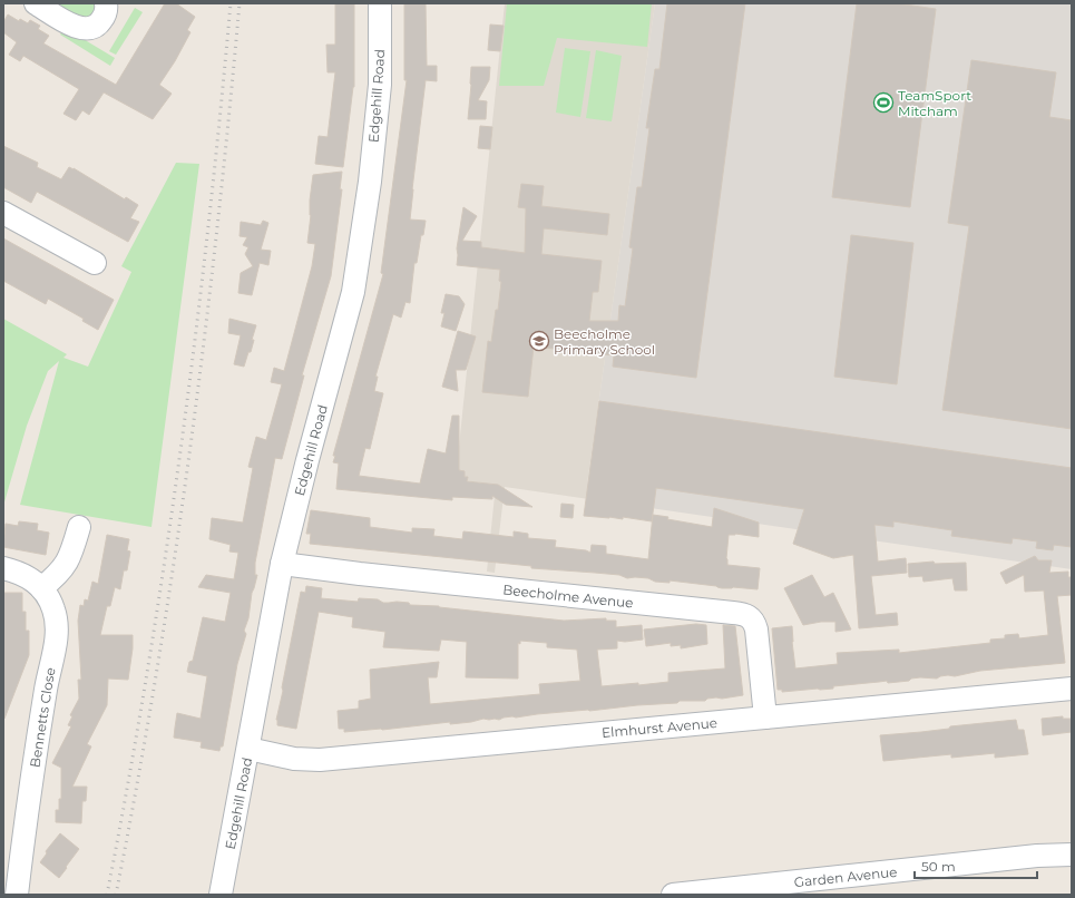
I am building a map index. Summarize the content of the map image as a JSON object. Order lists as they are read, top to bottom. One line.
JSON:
{"streets":{"street":["Edgehill Road","Beecholme Avenue","Bennetts Close","Elmhurst Avenue","Garden Avenue"]},"crossings":[["Edgehill Road","Beecholme Avenue"],["Edgehill Road","Elmhurst Avenue"],["Beecholme Avenue","Elmhurst Avenue"]],"places":{"sports":["TeamSport Mitcham"],"school or university":["Beecholme Primary School"]},"scale_bar":"50 m"}
